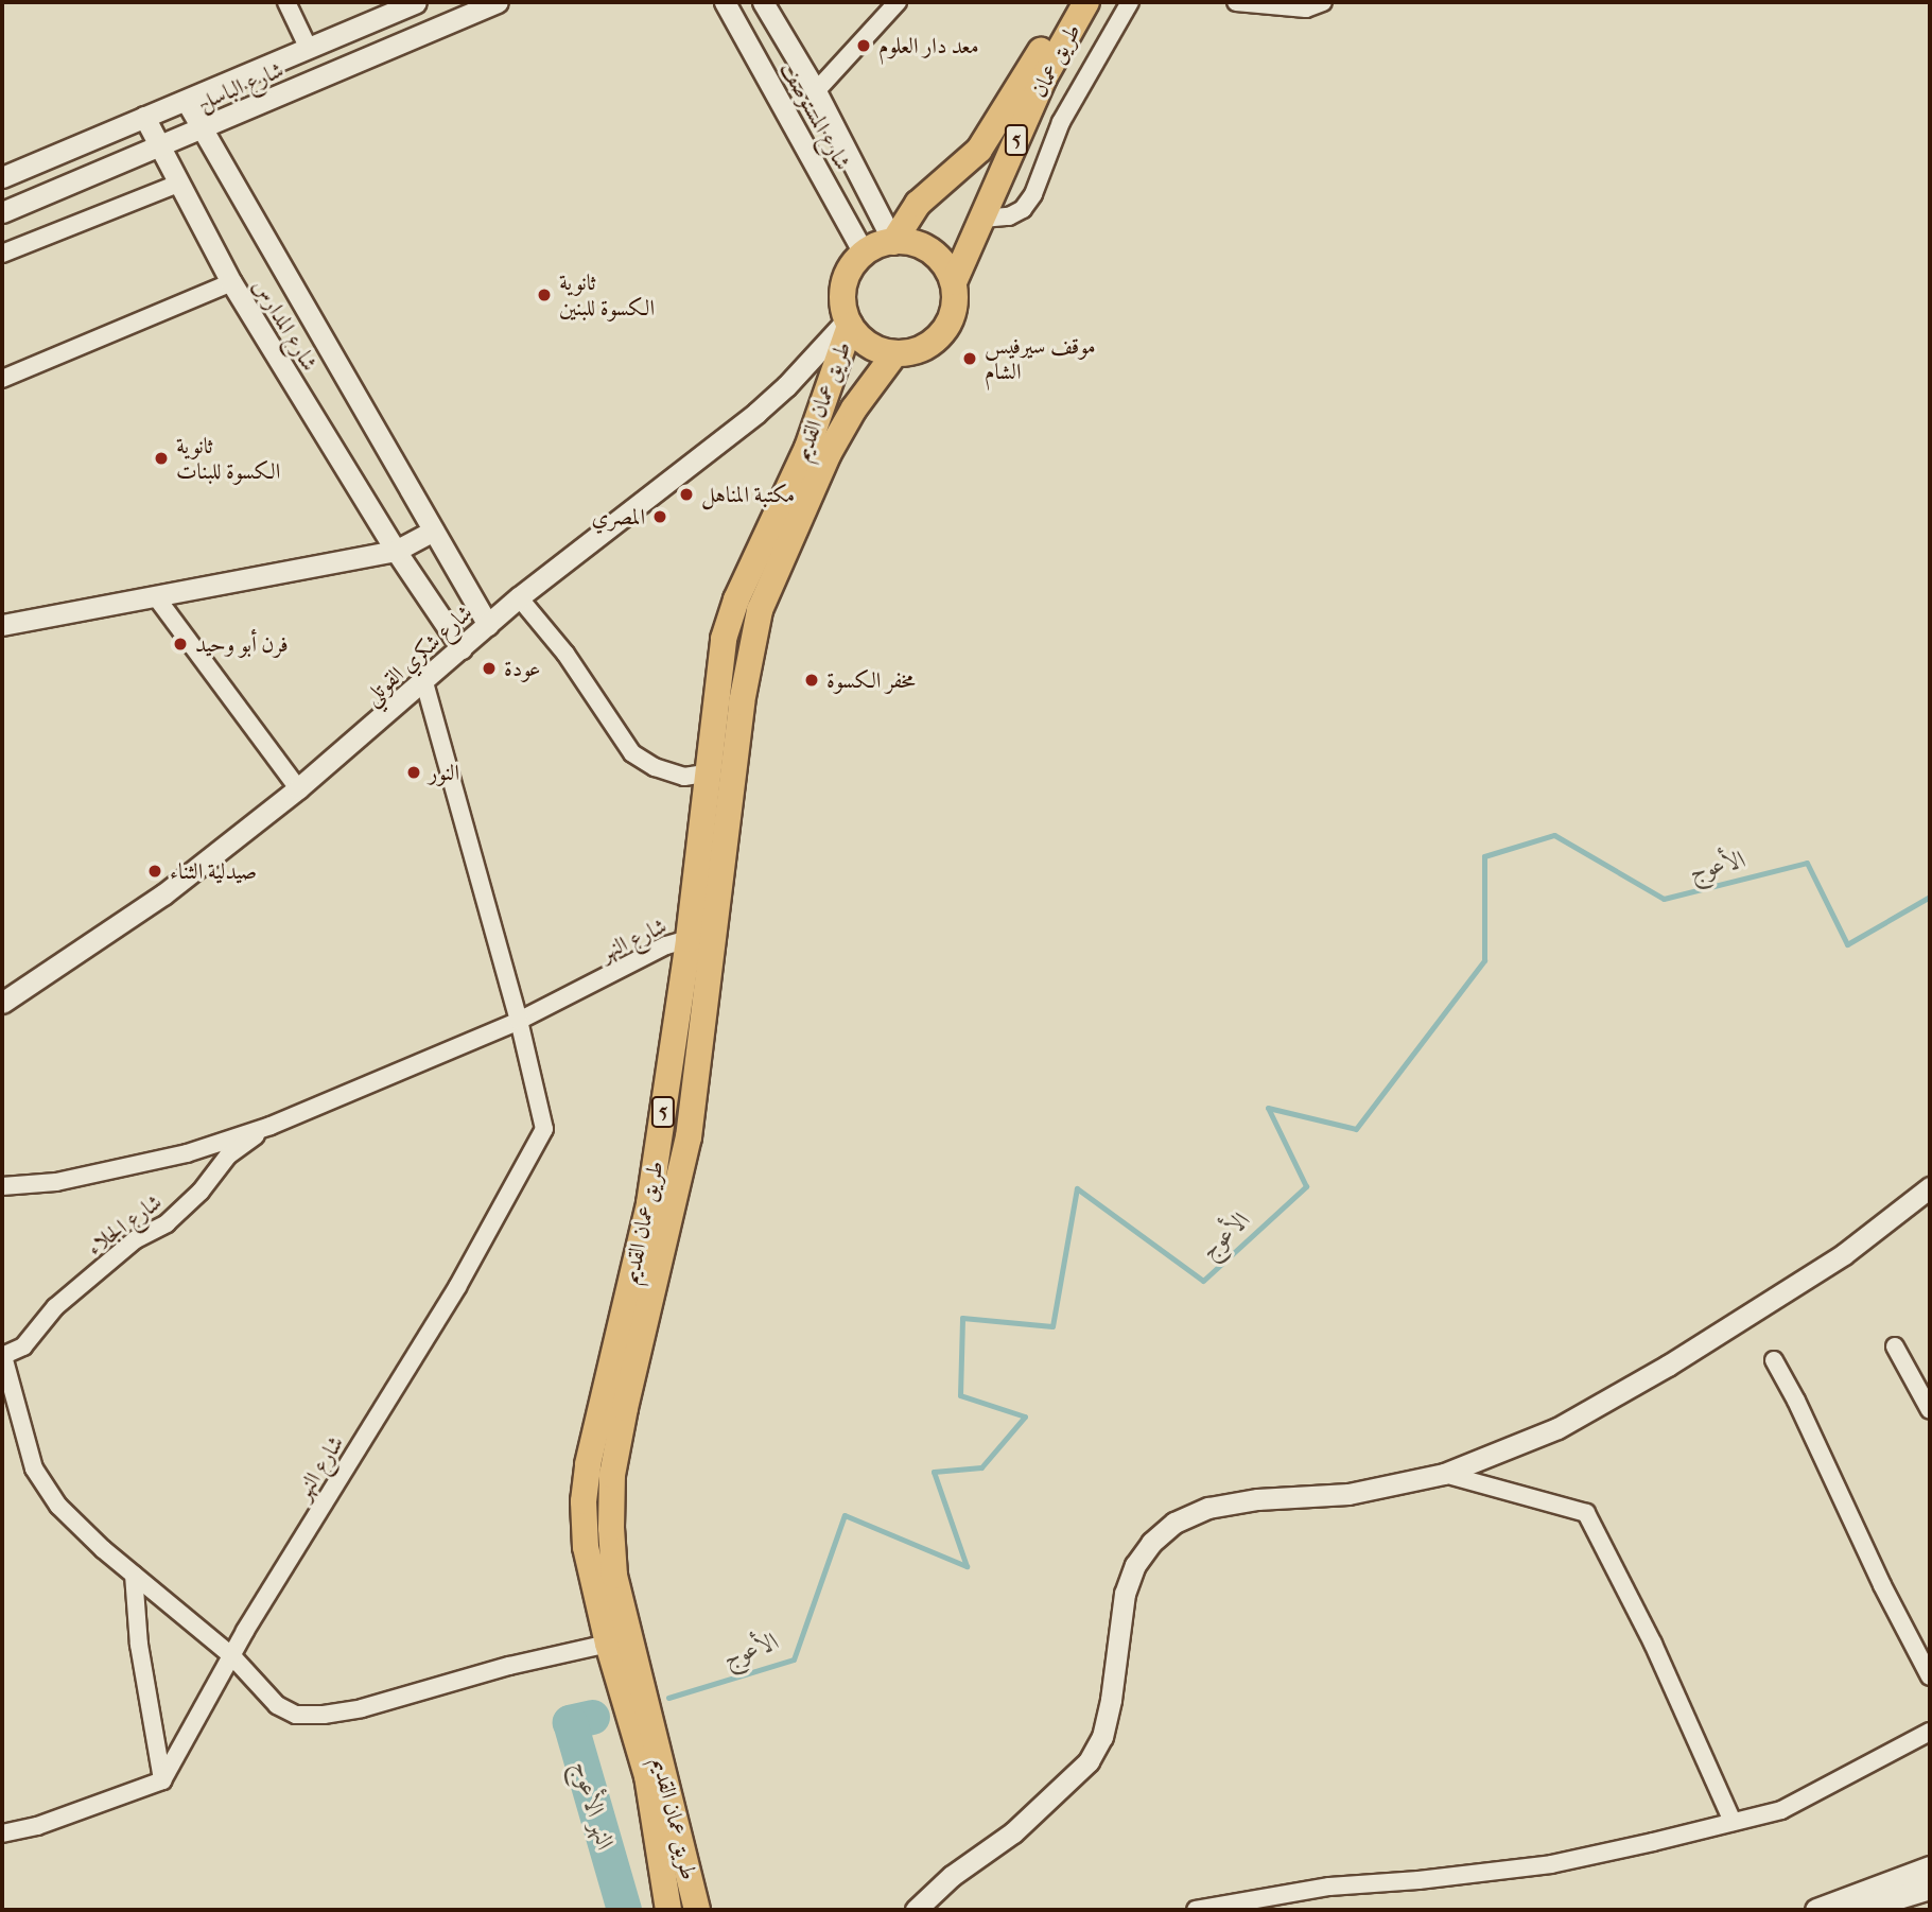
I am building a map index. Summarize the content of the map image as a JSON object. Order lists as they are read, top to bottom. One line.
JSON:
{"streets":{"main road":["طريق عمان","5","طريق عمان القديم"],"street":["شارع الباسل","شارع المستوصف","شارع المدارس","شارع شكري القوتلي","شارع النهر","شارع الجلاء"]},"crossings":[["طريق عمان","شارع المستوصف"],["طريق عمان","طريق عمان القديم"],["طريق عمان","شارع شكري القوتلي"],["شارع الباسل","شارع المدارس"],["شارع المستوصف","طريق عمان القديم"],["شارع المستوصف","شارع شكري القوتلي"],["شارع المدارس","شارع شكري القوتلي"],["طريق عمان القديم","شارع شكري القوتلي"],["طريق عمان القديم","شارع النهر"],["شارع النهر","شارع الجلاء"]],"water":["الأعوج","النهر الأعوج"],"places":["معد دار العلوم","ثانوية الكسوة للبنين","موقف سيرفيس الشام","ثانوية الكسوة للبنات","مكتبة المناهل","المصري","فرن أبو وحيد","عودة","مخفر الكسوة","النور","صيدلية الثناء"]}
